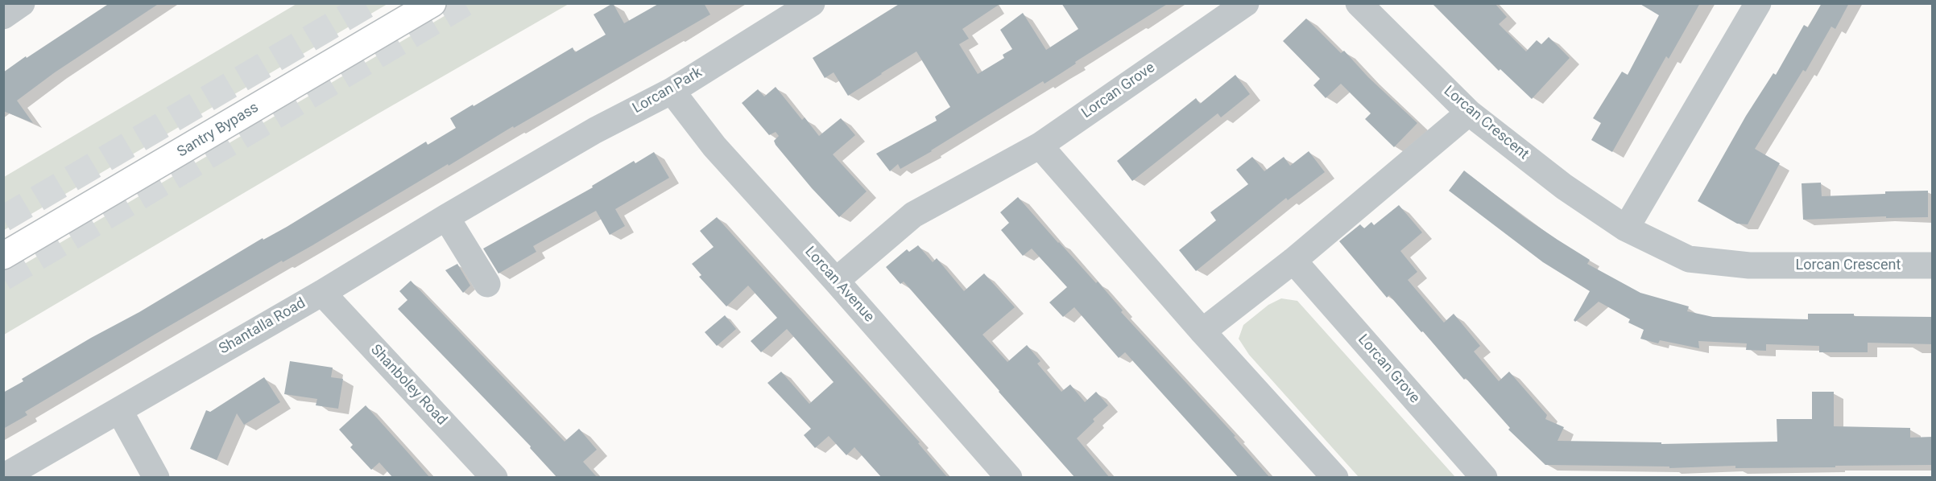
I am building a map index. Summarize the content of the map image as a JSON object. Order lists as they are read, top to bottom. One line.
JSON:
{"streets":{"main road":["Santry Bypass"],"street":["Lorcan Park","Lorcan Grove","Lorcan Crescent","Lorcan Avenue","Shantalla Road","Shanboley Road"]},"crossings":[["Lorcan Park","Lorcan Avenue"],["Lorcan Park","Shantalla Road"],["Lorcan Grove","Lorcan Avenue"],["Shantalla Road","Shanboley Road"]]}
